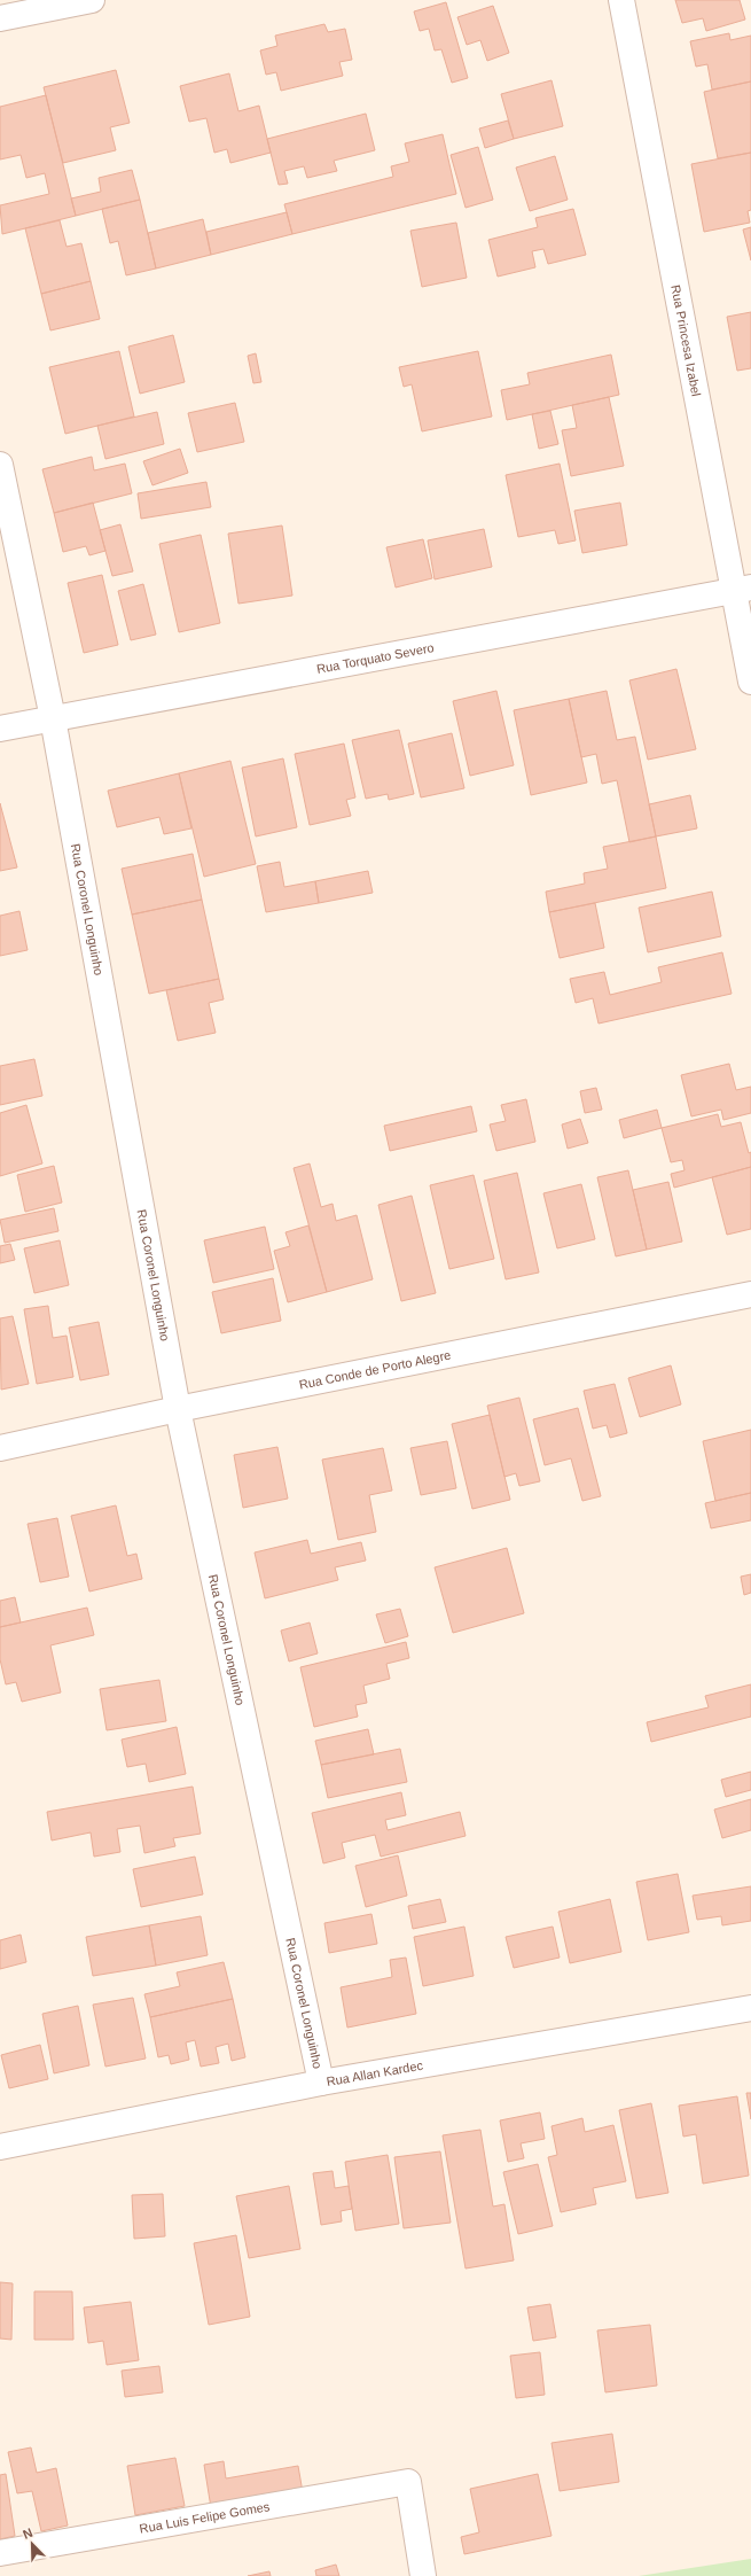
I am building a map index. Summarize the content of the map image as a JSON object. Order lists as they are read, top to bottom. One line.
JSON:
{"streets":{"street":["Rua Princesa Izabel","Rua Torquato Severo","Rua Coronel Longuinho","Rua Conde de Porto Alegre","Rua Allan Kardec","Rua Luis Felipe Gomes"]},"crossings":[["Rua Princesa Izabel","Rua Torquato Severo"],["Rua Torquato Severo","Rua Coronel Longuinho"],["Rua Coronel Longuinho","Rua Conde de Porto Alegre"],["Rua Coronel Longuinho","Rua Allan Kardec"]],"north":"top left"}
